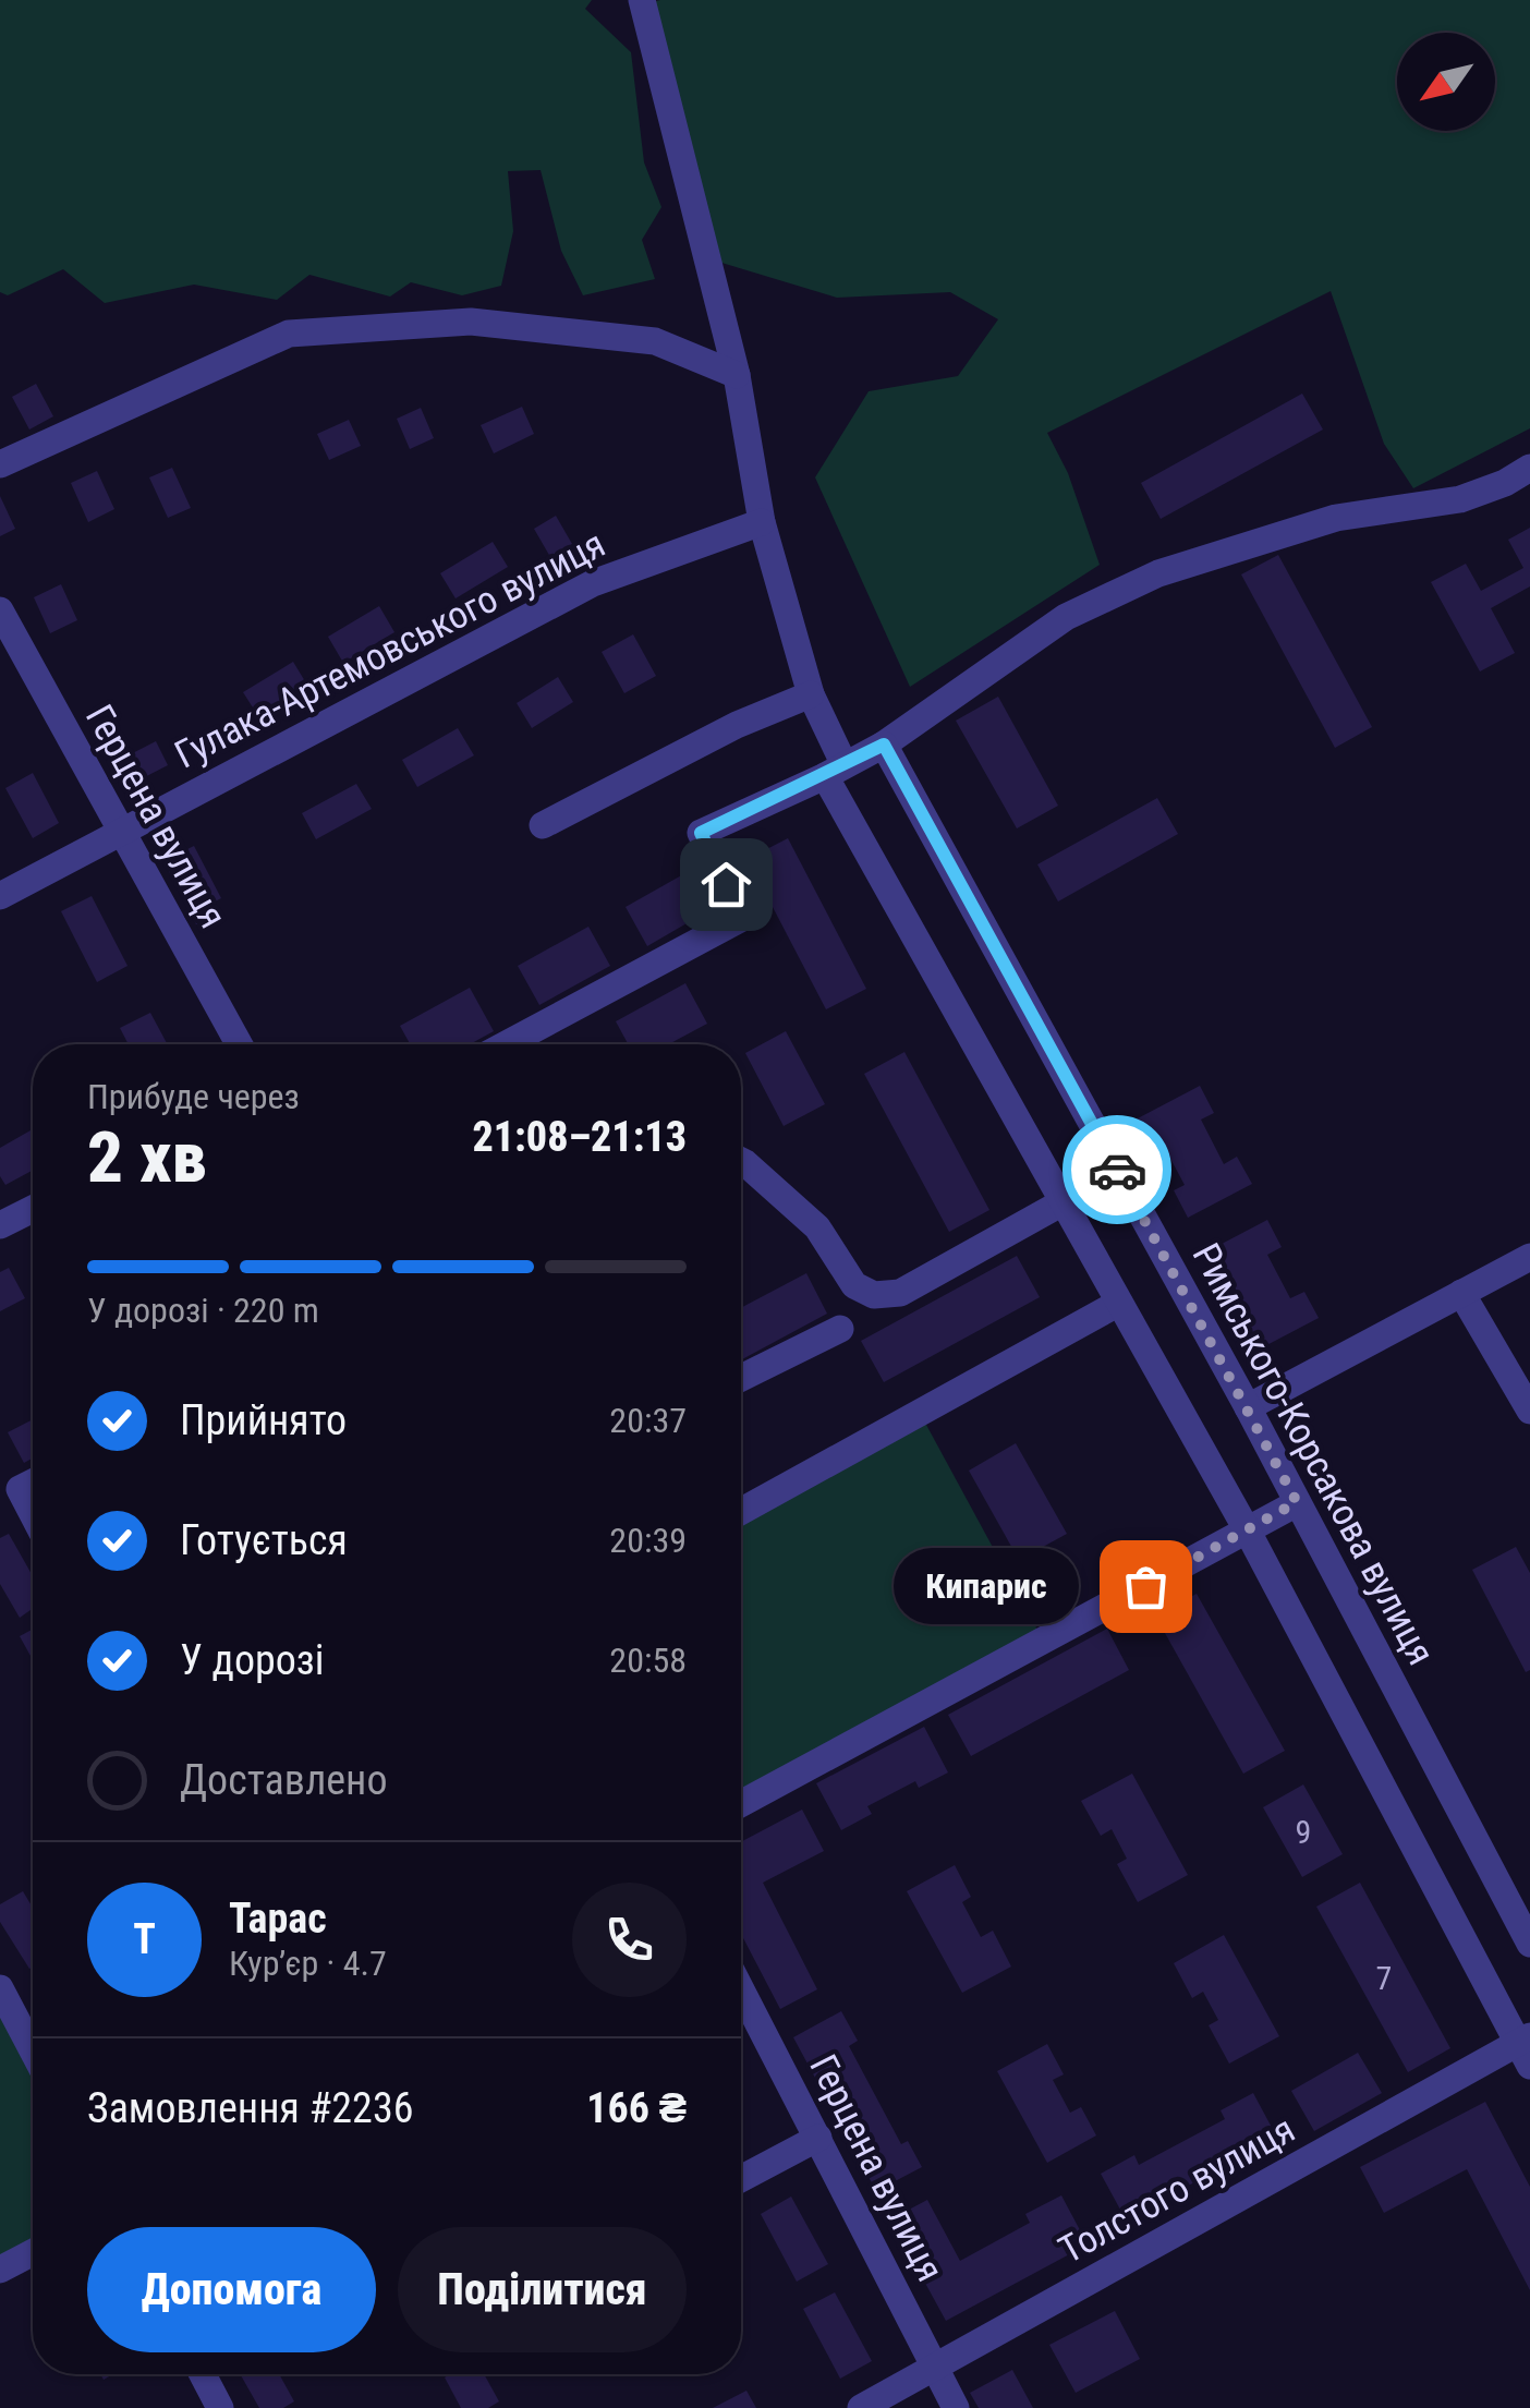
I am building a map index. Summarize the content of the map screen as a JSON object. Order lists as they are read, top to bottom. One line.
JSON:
{"streets":{"street":["Гулака-Артемовського вулиця","Герцена вулиця","Римського-Корсакова вулиця","Толстого вулиця"]},"crossings":[["Гулака-Артемовського вулиця","Герцена вулиця"],["Герцена вулиця","Толстого вулиця"]],"places":["Кипарис"],"house_numbers":["9","7"],"north":"bottom left","page":{"heading":["2 хв","Прибуде через","21:08–21:13"],"panel":["Тарас","Кур’єр · 4.7","Замовлення #2236","166 ₴"],"bar":"У дорозі · 220 m","list":[["Прийнято","20:37"],["Готується","20:39"],["У дорозі","20:58"],"Доставлено"],"bubble":"Кипарис","round":"Т","buttons":["Допомога","Поділитися"]}}
